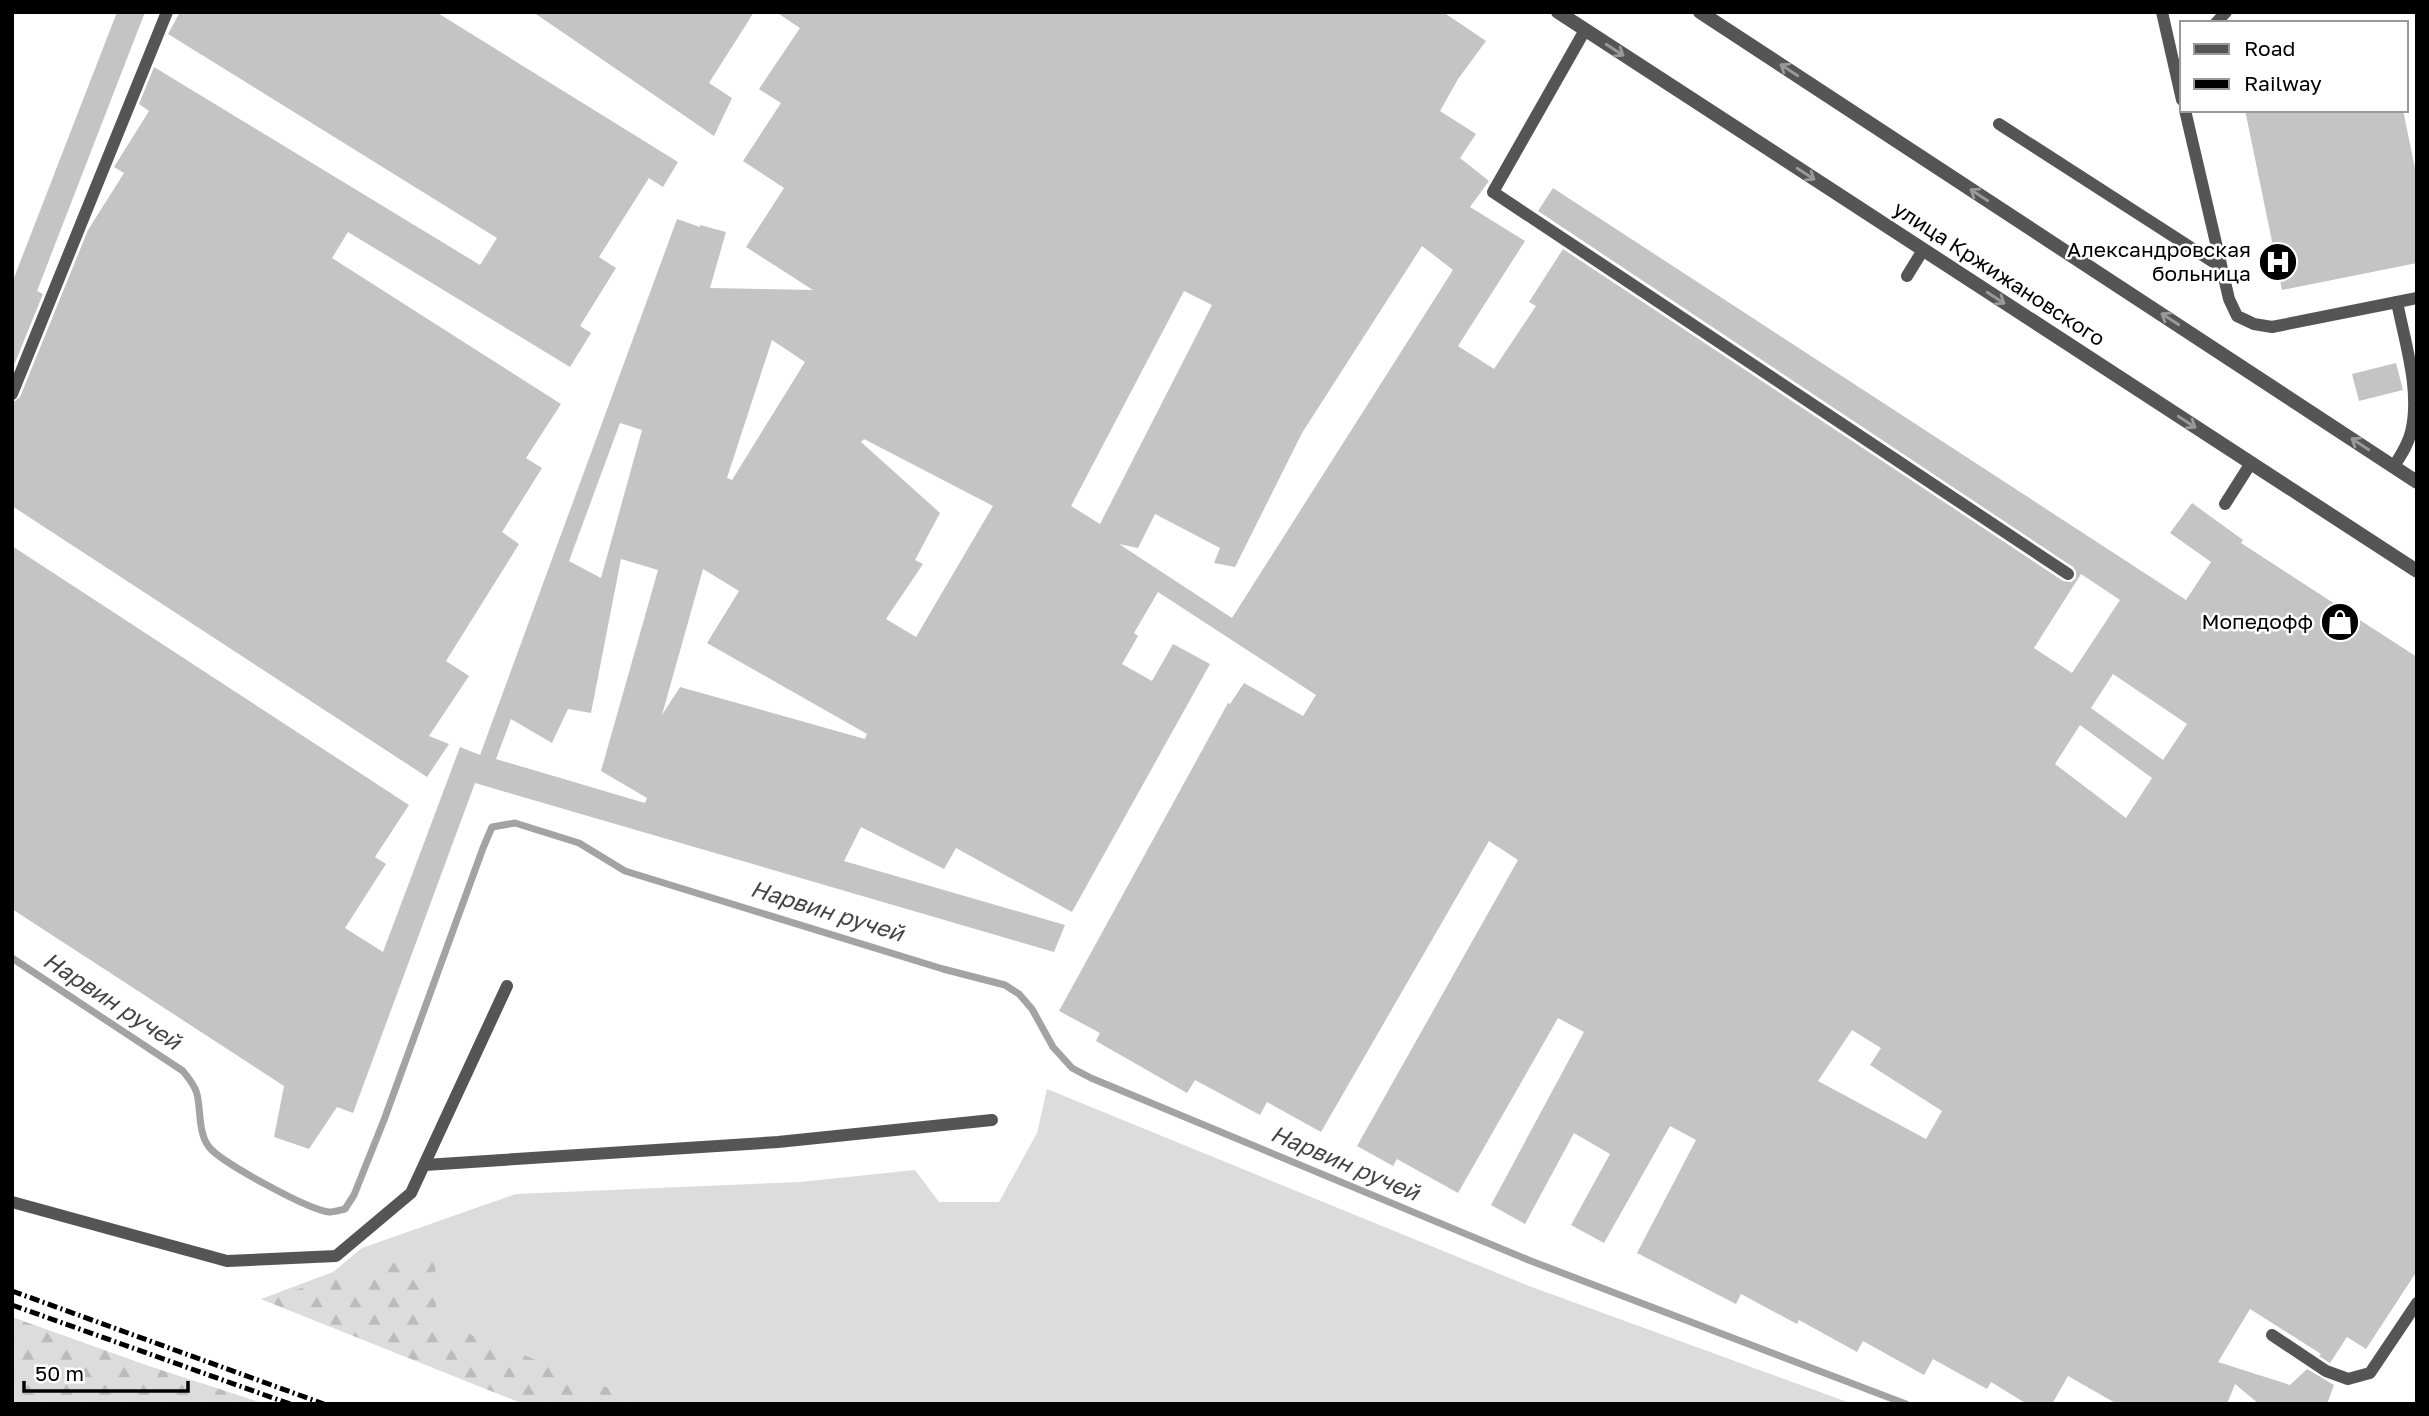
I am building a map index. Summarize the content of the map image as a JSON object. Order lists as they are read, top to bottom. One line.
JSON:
{"streets":{"street":["улица Кржижановского"]},"water":["Нарвин ручей"],"places":{"hospital":["Александровская больница"],"shop":["Мопедофф"]},"legend":["Road","Railway"],"scale_bar":"50 m"}
